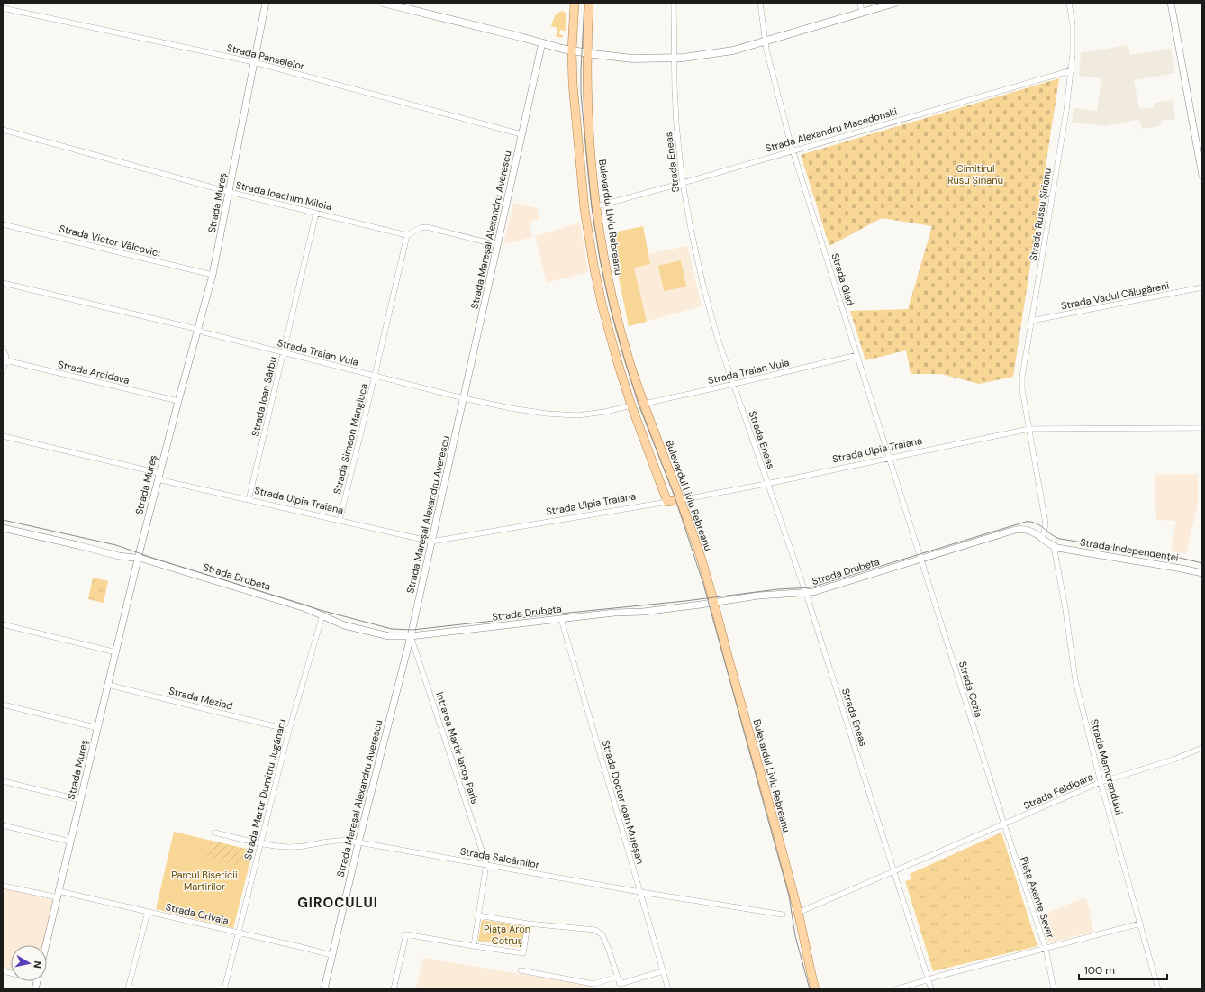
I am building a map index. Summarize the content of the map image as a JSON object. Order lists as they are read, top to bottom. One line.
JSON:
{"streets":{"main road":["Bulevardul Liviu Rebreanu","Strada Ulpia Traiana"],"street":["Strada Panselelor","Strada Alexandru Macedonski","Strada Eneas","Strada Ioachim Miloia","Strada Mureș","Strada Russu Șirianu","Strada Mareșal Alexandru Averescu","Strada Victor Vâlcovici","Strada Glad","Strada Vadul Călugăreni","Strada Traian Vuia","Strada Arcidava","Strada Ioan Sârbu","Strada Simeon Mangiuca","Strada Independenței","Strada Drubeta","Strada Cozia","Strada Meziad","Intrarea Martir Ianoș Paris","Strada Memorandului","Strada Martir Dumitru Jugănaru","Strada Feldioara","Strada Doctor Ioan Mureșan","Strada Salcâmilor","Piața Axente Sever","Strada Crivaia"]},"crossings":[["Strada Panselelor","Strada Mureș"],["Strada Panselelor","Strada Mareșal Alexandru Averescu"],["Strada Alexandru Macedonski","Strada Eneas"],["Strada Alexandru Macedonski","Strada Russu Șirianu"],["Strada Alexandru Macedonski","Bulevardul Liviu Rebreanu"],["Strada Alexandru Macedonski","Strada Glad"],["Strada Eneas","Strada Traian Vuia"],["Strada Eneas","Strada Ulpia Traiana"],["Strada Eneas","Strada Drubeta"],["Strada Ioachim Miloia","Strada Mureș"],["Strada Ioachim Miloia","Strada Ioan Sârbu"],["Strada Ioachim Miloia","Strada Simeon Mangiuca"],["Strada Mureș","Strada Victor Vâlcovici"],["Strada Mureș","Strada Traian Vuia"],["Strada Mureș","Strada Arcidava"],["Strada Mureș","Strada Ulpia Traiana"],["Strada Mureș","Strada Drubeta"],["Strada Mureș","Strada Meziad"],["Strada Mureș","Strada Crivaia"],["Strada Russu Șirianu","Strada Vadul Călugăreni"],["Strada Russu Șirianu","Strada Ulpia Traiana"],["Bulevardul Liviu Rebreanu","Strada Traian Vuia"],["Bulevardul Liviu Rebreanu","Strada Ulpia Traiana"],["Bulevardul Liviu Rebreanu","Strada Drubeta"],["Strada Mareșal Alexandru Averescu","Strada Traian Vuia"],["Strada Mareșal Alexandru Averescu","Strada Ulpia Traiana"],["Strada Mareșal Alexandru Averescu","Strada Drubeta"],["Strada Mareșal Alexandru Averescu","Intrarea Martir Ianoș Paris"],["Strada Mareșal Alexandru Averescu","Strada Salcâmilor"],["Strada Mareșal Alexandru Averescu","Strada Crivaia"],["Strada Glad","Strada Traian Vuia"],["Strada Glad","Strada Ulpia Traiana"],["Strada Glad","Strada Drubeta"],["Strada Glad","Strada Cozia"],["Strada Traian Vuia","Strada Ioan Sârbu"],["Strada Traian Vuia","Strada Simeon Mangiuca"],["Strada Ioan Sârbu","Strada Ulpia Traiana"],["Strada Simeon Mangiuca","Strada Ulpia Traiana"],["Strada Independenței","Strada Drubeta"],["Strada Independenței","Strada Memorandului"],["Strada Drubeta","Strada Cozia"],["Strada Drubeta","Intrarea Martir Ianoș Paris"],["Strada Drubeta","Strada Memorandului"],["Strada Drubeta","Strada Martir Dumitru Jugănaru"],["Strada Drubeta","Strada Doctor Ioan Mureșan"],["Strada Cozia","Strada Feldioara"],["Strada Cozia","Piața Axente Sever"],["Strada Meziad","Strada Martir Dumitru Jugănaru"],["Intrarea Martir Ianoș Paris","Strada Salcâmilor"],["Strada Memorandului","Strada Feldioara"],["Strada Martir Dumitru Jugănaru","Strada Salcâmilor"],["Strada Martir Dumitru Jugănaru","Strada Crivaia"],["Strada Feldioara","Piața Axente Sever"],["Strada Doctor Ioan Mureșan","Strada Salcâmilor"]],"districts":["GIROCULUI"],"parks":["Cimitirul Rusu Șirianu","Parcul Bisericii Martirilor","Piața Aron Cotruș"],"scale_bar":"100 m","north":"right"}
